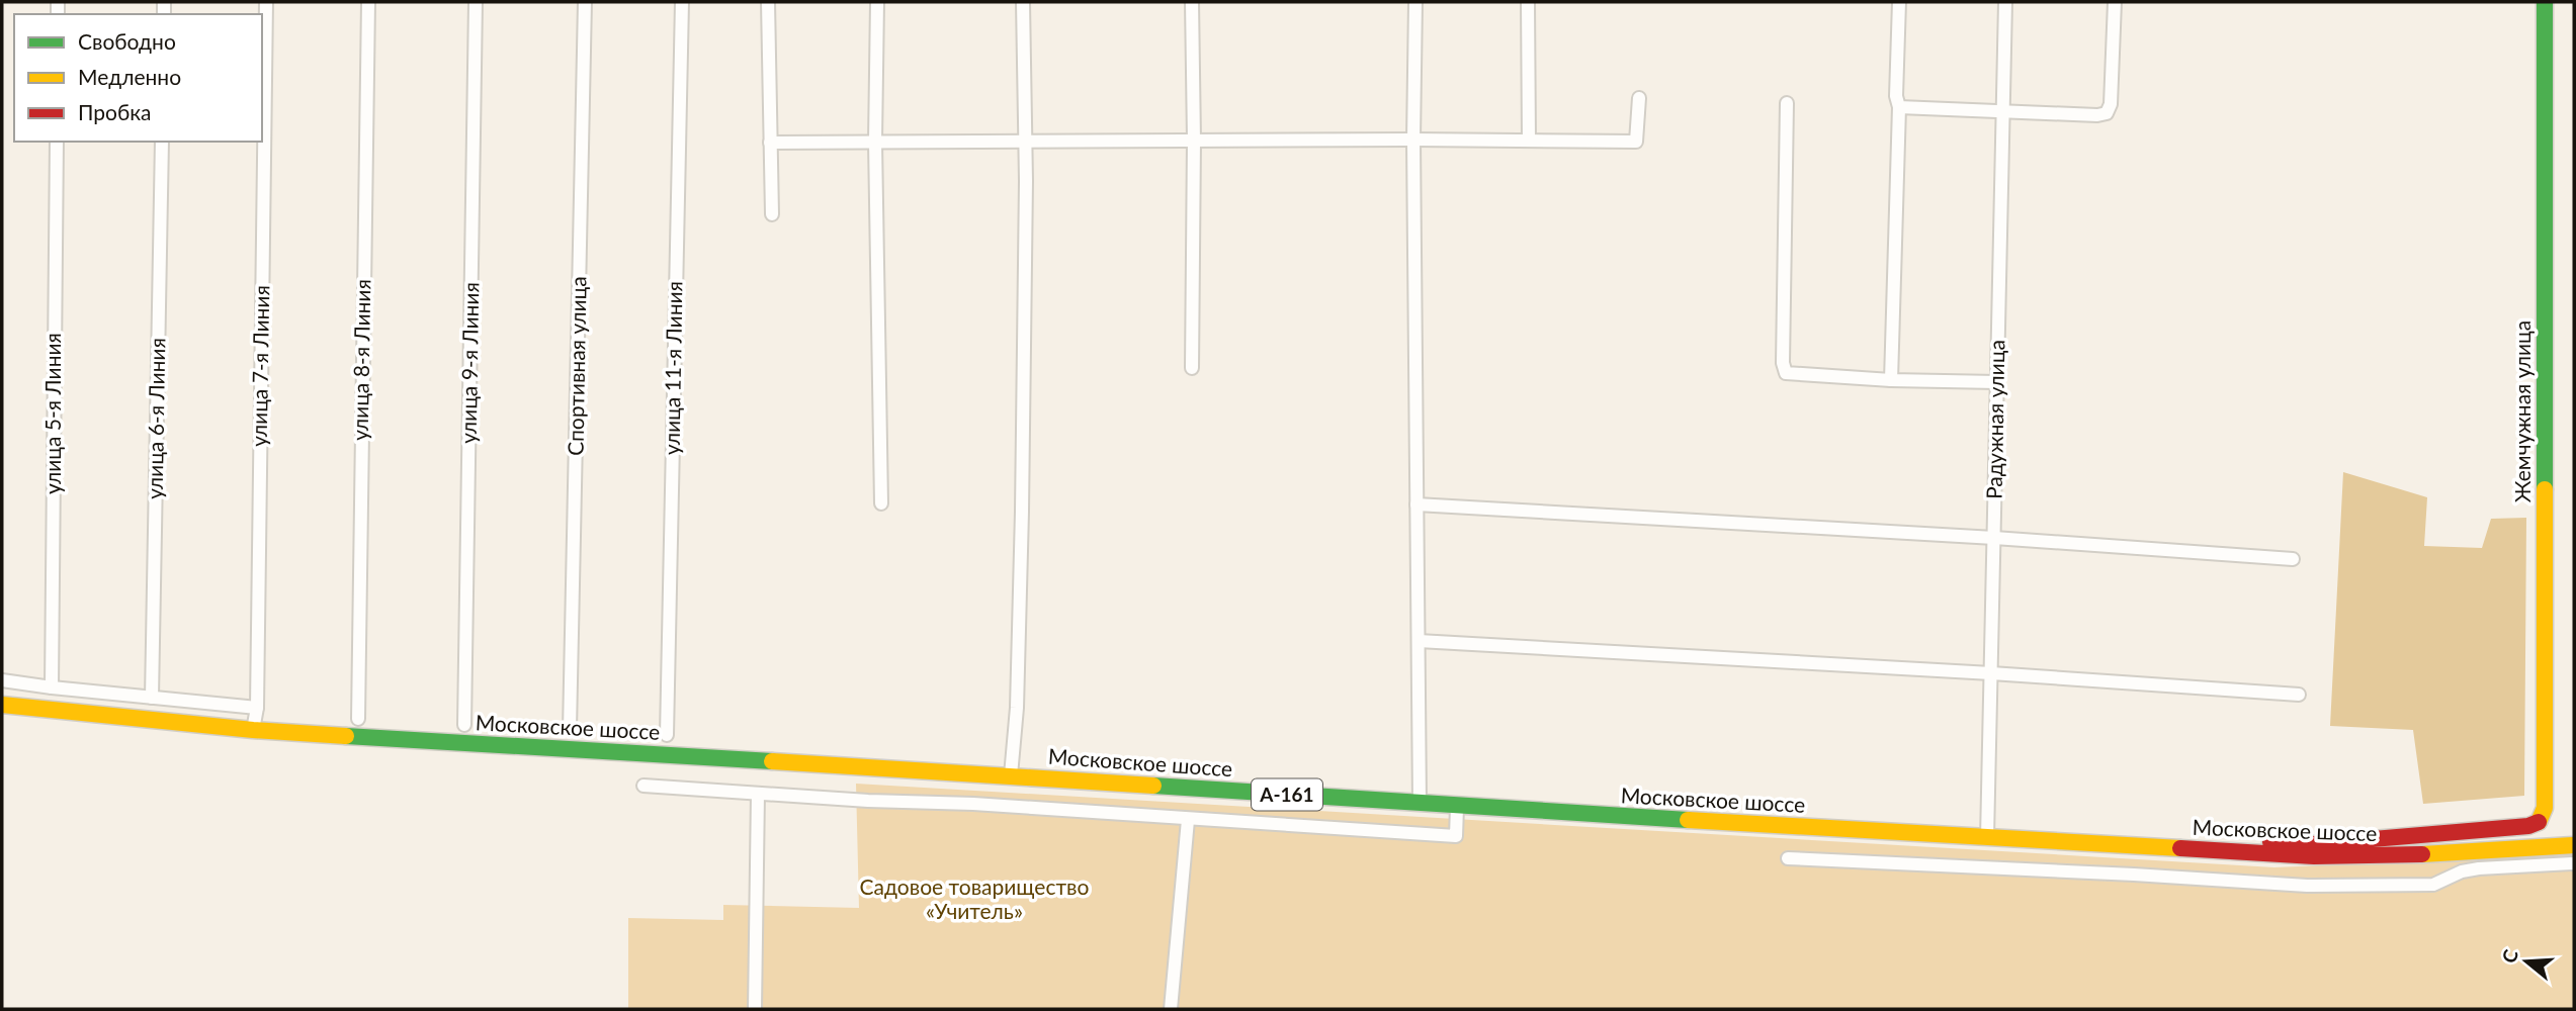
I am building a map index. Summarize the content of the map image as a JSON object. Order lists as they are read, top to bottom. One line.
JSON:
{"streets":{"main road":["Жемчужная улица","Московское шоссе","А-161"],"street":["улица 8-я Линия","улица 9-я Линия","улица 7-я Линия","Спортивная улица","улица 11-я Линия","улица 5-я Линия","улица 6-я Линия","Радужная улица"]},"crossings":[["улица 7-я Линия","Московское шоссе"],["Жемчужная улица","Радужная улица"],["Жемчужная улица","Московское шоссе"],["Радужная улица","Московское шоссе"]],"parks":["Садовое товарищество «Учитель»"],"legend":["Свободно","Медленно","Пробка"],"north":"left"}
